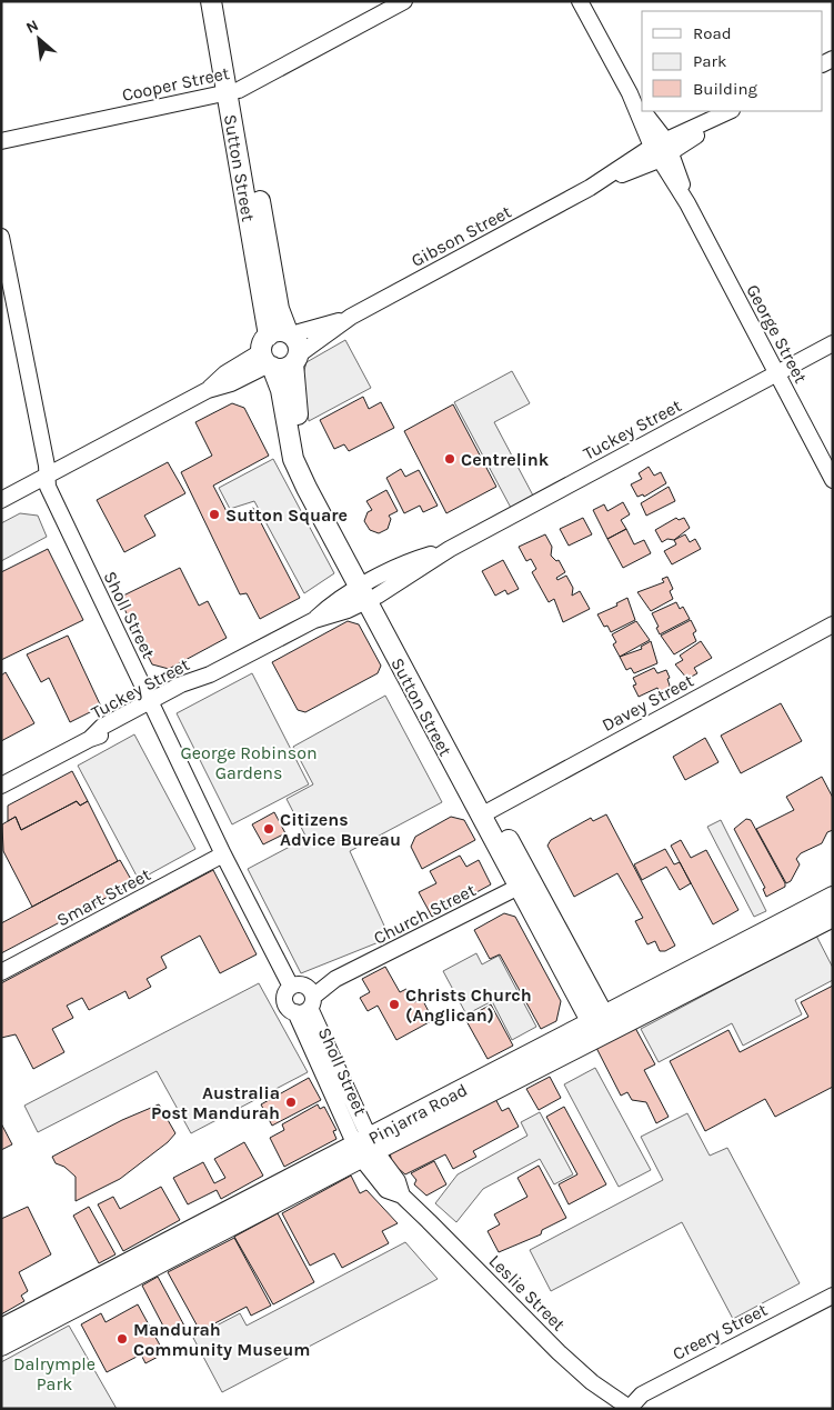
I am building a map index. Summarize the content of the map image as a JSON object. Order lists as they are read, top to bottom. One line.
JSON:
{"streets":{"main road":["Sutton Street","Pinjarra Road"],"street":["Cooper Street","Gibson Street","George Street","Tuckey Street","Sholl Street","Davey Street","Smart Street","Church Street","Leslie Street","Creery Street"]},"crossings":[["Cooper Street","Sutton Street"],["Sutton Street","Gibson Street"],["Sutton Street","Tuckey Street"],["Sutton Street","Davey Street"],["Sutton Street","Church Street"],["Sutton Street","Pinjarra Road"],["Gibson Street","George Street"],["Gibson Street","Sholl Street"],["George Street","Tuckey Street"],["Tuckey Street","Sholl Street"],["Sholl Street","Smart Street"],["Sholl Street","Church Street"],["Sholl Street","Pinjarra Road"],["Sholl Street","Leslie Street"],["Pinjarra Road","Leslie Street"],["Leslie Street","Creery Street"]],"parks":["George Robinson Gardens","Dalrymple Park"],"places":["Centrelink","Sutton Square","Citizens Advice Bureau","Christs Church (Anglican)","Australia Post Mandurah","Mandurah Community Museum"],"legend":["Road","Park","Building"],"north":"top left"}
